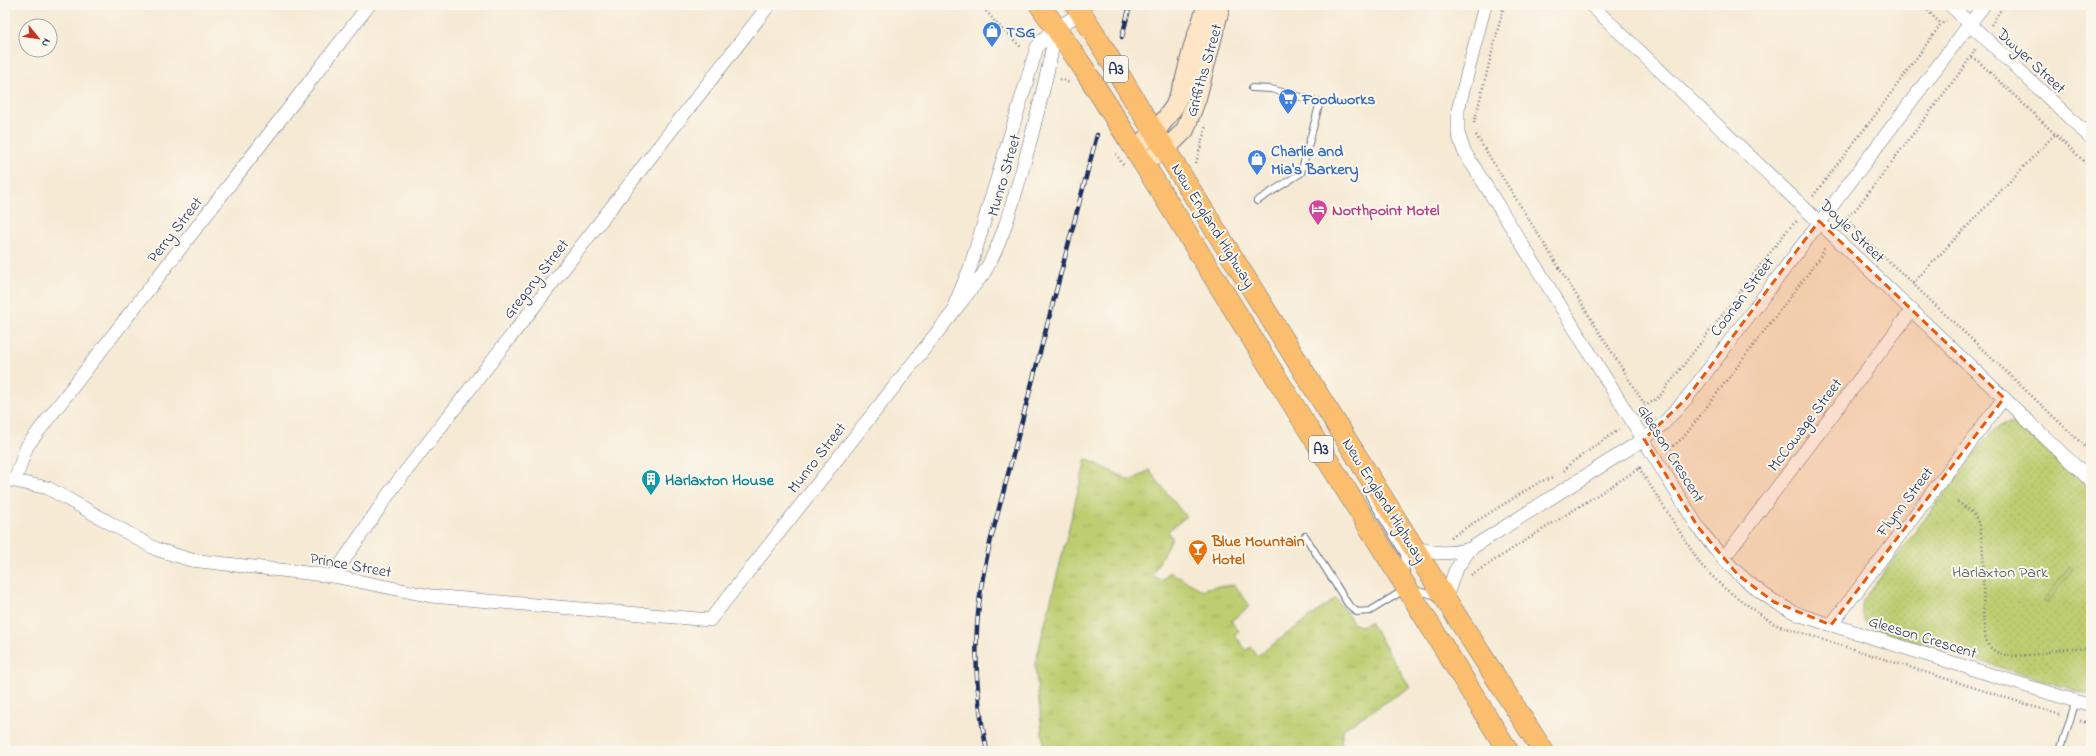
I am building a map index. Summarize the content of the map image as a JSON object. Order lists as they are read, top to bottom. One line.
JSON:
{"streets":{"highway":["A3","New England Highway"],"main road":["Griffiths Street"],"street":["Dwyer Street","Munro Street","Perry Street","Doyle Street","Gregory Street","Coonan Street","McCowage Street","Gleeson Crescent","Flynn Street","Prince Street"]},"crossings":[["Dwyer Street","Coonan Street"],["A3","Griffiths Street"],["A3","Munro Street"],["A3","New England Highway"],["Griffiths Street","New England Highway"],["Munro Street","New England Highway"],["Munro Street","Prince Street"],["New England Highway","Coonan Street"],["Perry Street","Prince Street"],["Doyle Street","Coonan Street"],["Doyle Street","McCowage Street"],["Doyle Street","Flynn Street"],["Gregory Street","Prince Street"],["Coonan Street","Gleeson Crescent"],["McCowage Street","Gleeson Crescent"],["Gleeson Crescent","Flynn Street"]],"parks":["Harlaxton Park"],"places":{"shop":["TSG","Charlie and Mia's Barkery"],"supermarket":["Foodworks"],"hotel":["Northpoint Motel"],"building":["Harlaxton House"],"bar":["Blue Mountain Hotel"]},"north":"bottom right"}
